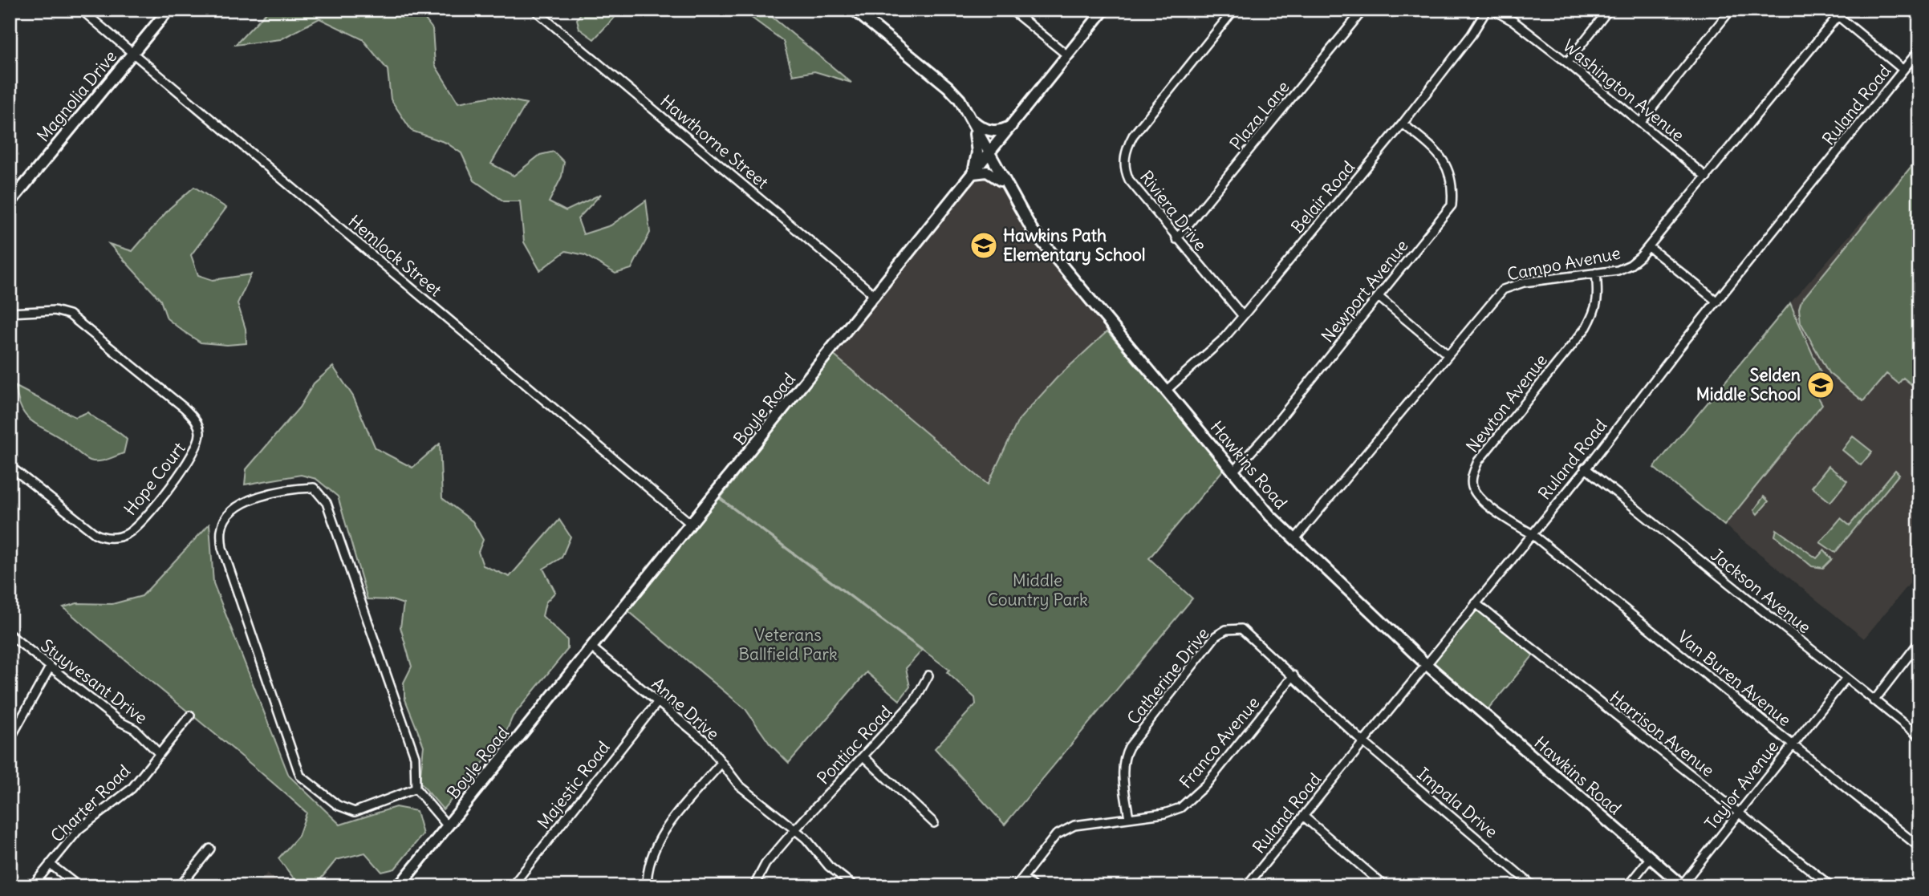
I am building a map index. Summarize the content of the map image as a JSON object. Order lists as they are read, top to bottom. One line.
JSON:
{"streets":{"street":["Washington Avenue","Magnolia Drive","Ruland Road","Plaza Lane","Hawthorne Street","Belair Road","Riviera Drive","Hemlock Street","Campo Avenue","Newport Avenue","Newton Avenue","Boyle Road","Hawkins Road","Hope Court","Jackson Avenue","Catherine Drive","Van Buren Avenue","Stuyvesant Drive","Anne Drive","Harrison Avenue","Franco Avenue","Pontiac Road","Majestic Road","Taylor Avenue","Impala Drive","Charter Road"]},"crossings":[["Washington Avenue","Campo Avenue"],["Magnolia Drive","Hemlock Street"],["Ruland Road","Newton Avenue"],["Ruland Road","Hawkins Road"],["Ruland Road","Jackson Avenue"],["Ruland Road","Catherine Drive"],["Ruland Road","Van Buren Avenue"],["Ruland Road","Harrison Avenue"],["Ruland Road","Impala Drive"],["Plaza Lane","Riviera Drive"],["Hawthorne Street","Boyle Road"],["Belair Road","Riviera Drive"],["Belair Road","Newport Avenue"],["Belair Road","Hawkins Road"],["Hemlock Street","Boyle Road"],["Campo Avenue","Newton Avenue"],["Campo Avenue","Hawkins Road"],["Newport Avenue","Hawkins Road"],["Newton Avenue","Van Buren Avenue"],["Boyle Road","Hawkins Road"],["Boyle Road","Anne Drive"],["Hawkins Road","Taylor Avenue"],["Jackson Avenue","Taylor Avenue"],["Catherine Drive","Franco Avenue"],["Catherine Drive","Impala Drive"],["Van Buren Avenue","Taylor Avenue"],["Stuyvesant Drive","Charter Road"],["Anne Drive","Pontiac Road"],["Anne Drive","Majestic Road"],["Harrison Avenue","Taylor Avenue"]],"parks":["Middle Country Park","Veterans Ballfield Park"],"places":{"school or university":["Hawkins Path Elementary School","Selden Middle School"]}}
